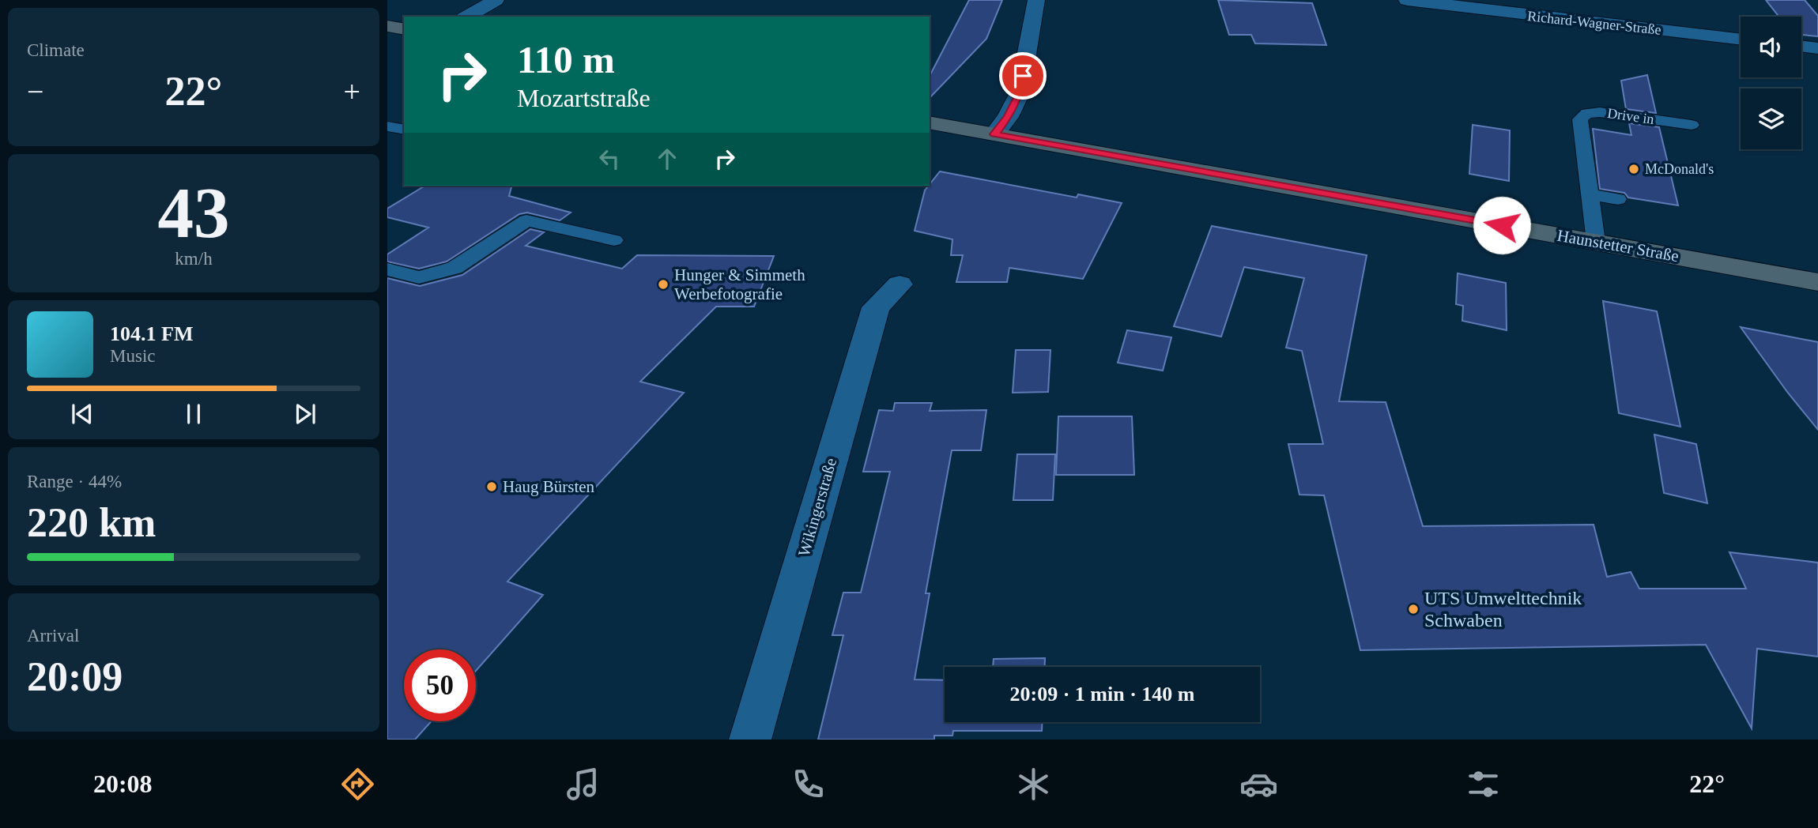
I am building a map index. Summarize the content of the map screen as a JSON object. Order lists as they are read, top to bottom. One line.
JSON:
{"streets":{"main road":["Haunstetter Straße"],"street":["Richard-Wagner-Straße","Wikingerstraße"],"lane":["Drive in"]},"places":["McDonald's","Hunger & Simmeth Werbefotografie","Haug Bürsten","UTS Umwelttechnik Schwaben"],"page":{"tile":["Climate",["43","km/h"],["Range · 44%","220 km"],["Arrival","20:09"]],"turn":["110 m","Mozartstraße"],"heat":["−","22°","+"],"song":["104.1 FM","Music"],"limit":"50","trip":"20:09 · 1 min · 140 m","tabs":["20:08","22°"]}}
